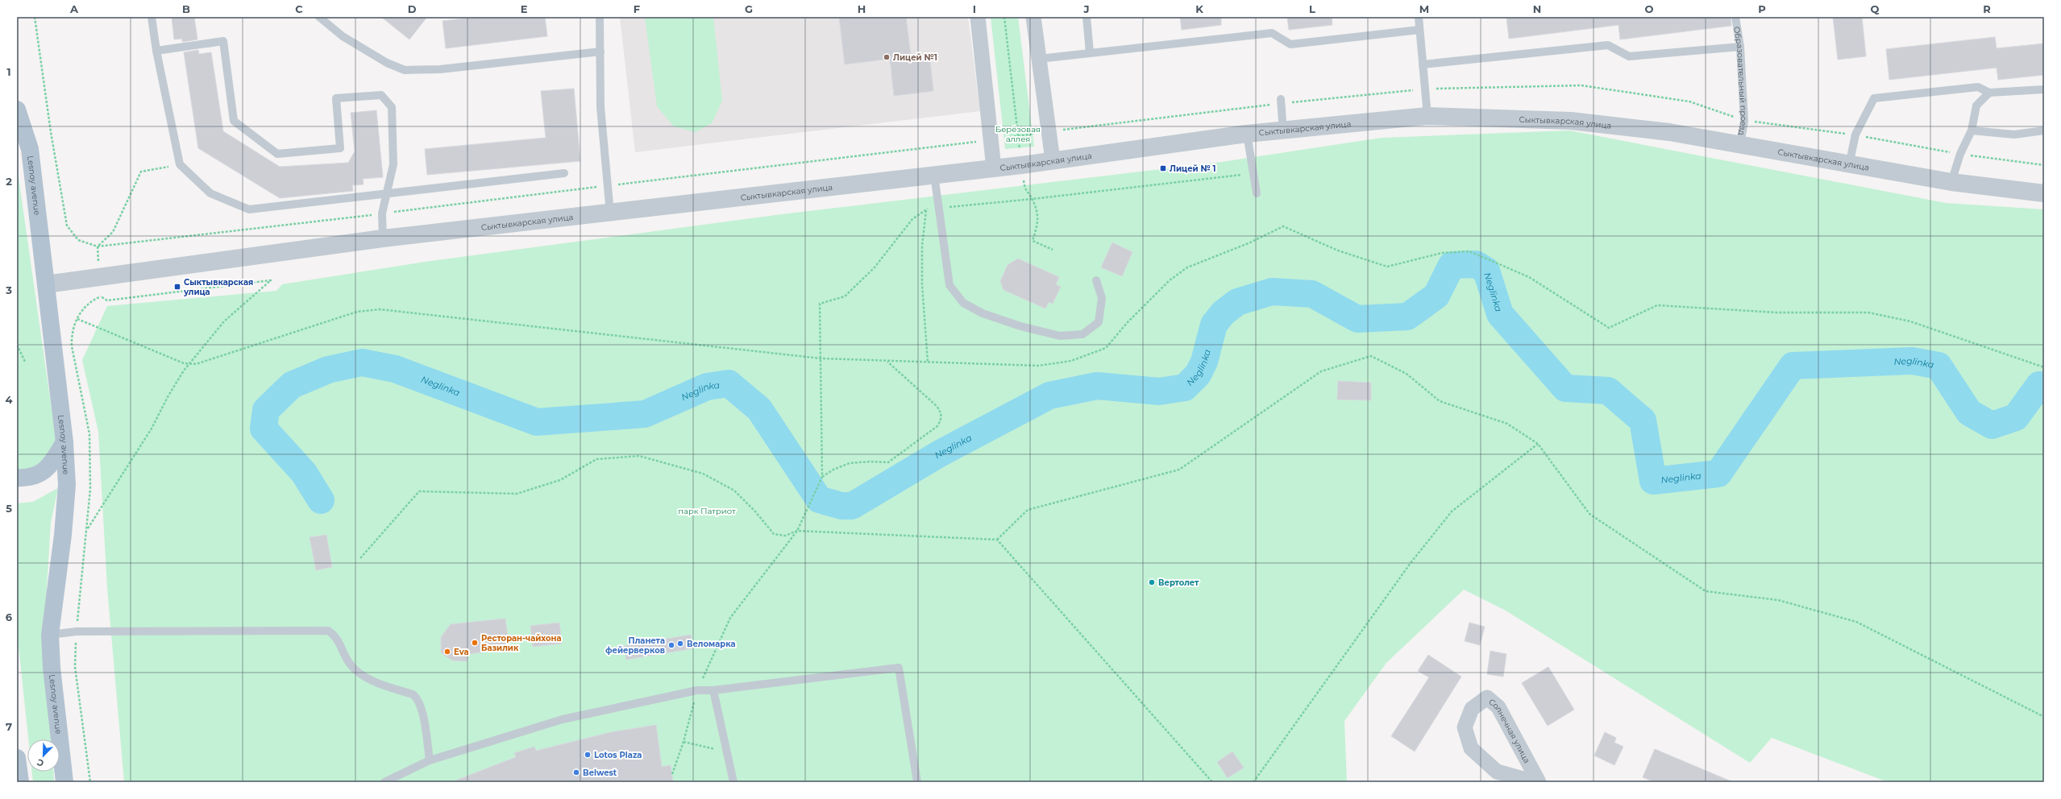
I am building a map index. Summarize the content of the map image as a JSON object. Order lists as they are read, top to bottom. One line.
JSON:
{"streets":{"main road":["Lesnoy avenue"],"street":["Сыктывкарская улица","Солнечная улица"],"lane":["Образовательный проезд"]},"crossings":[["Образовательный проезд","Сыктывкарская улица"],["Сыктывкарская улица","Lesnoy avenue"]],"water":["Neglinka"],"parks":["Берёзовая аллея","парк Патриот"],"places":{"other":["Лицей №1","Вертолет","Ресторан-чайхона Базилик","Веломарка","Планета фейерверков","Eva","Lotos Plaza","Belwest"],"transit":["Лицей № 1","Сыктывкарская улица"]},"north":"bottom left","grid":{"columns":["A","B","C","D","E","F","G","H","I","J","K","L","M","N","O","P","Q","R"],"rows":["1","2","3","4","5","6","7"]}}
